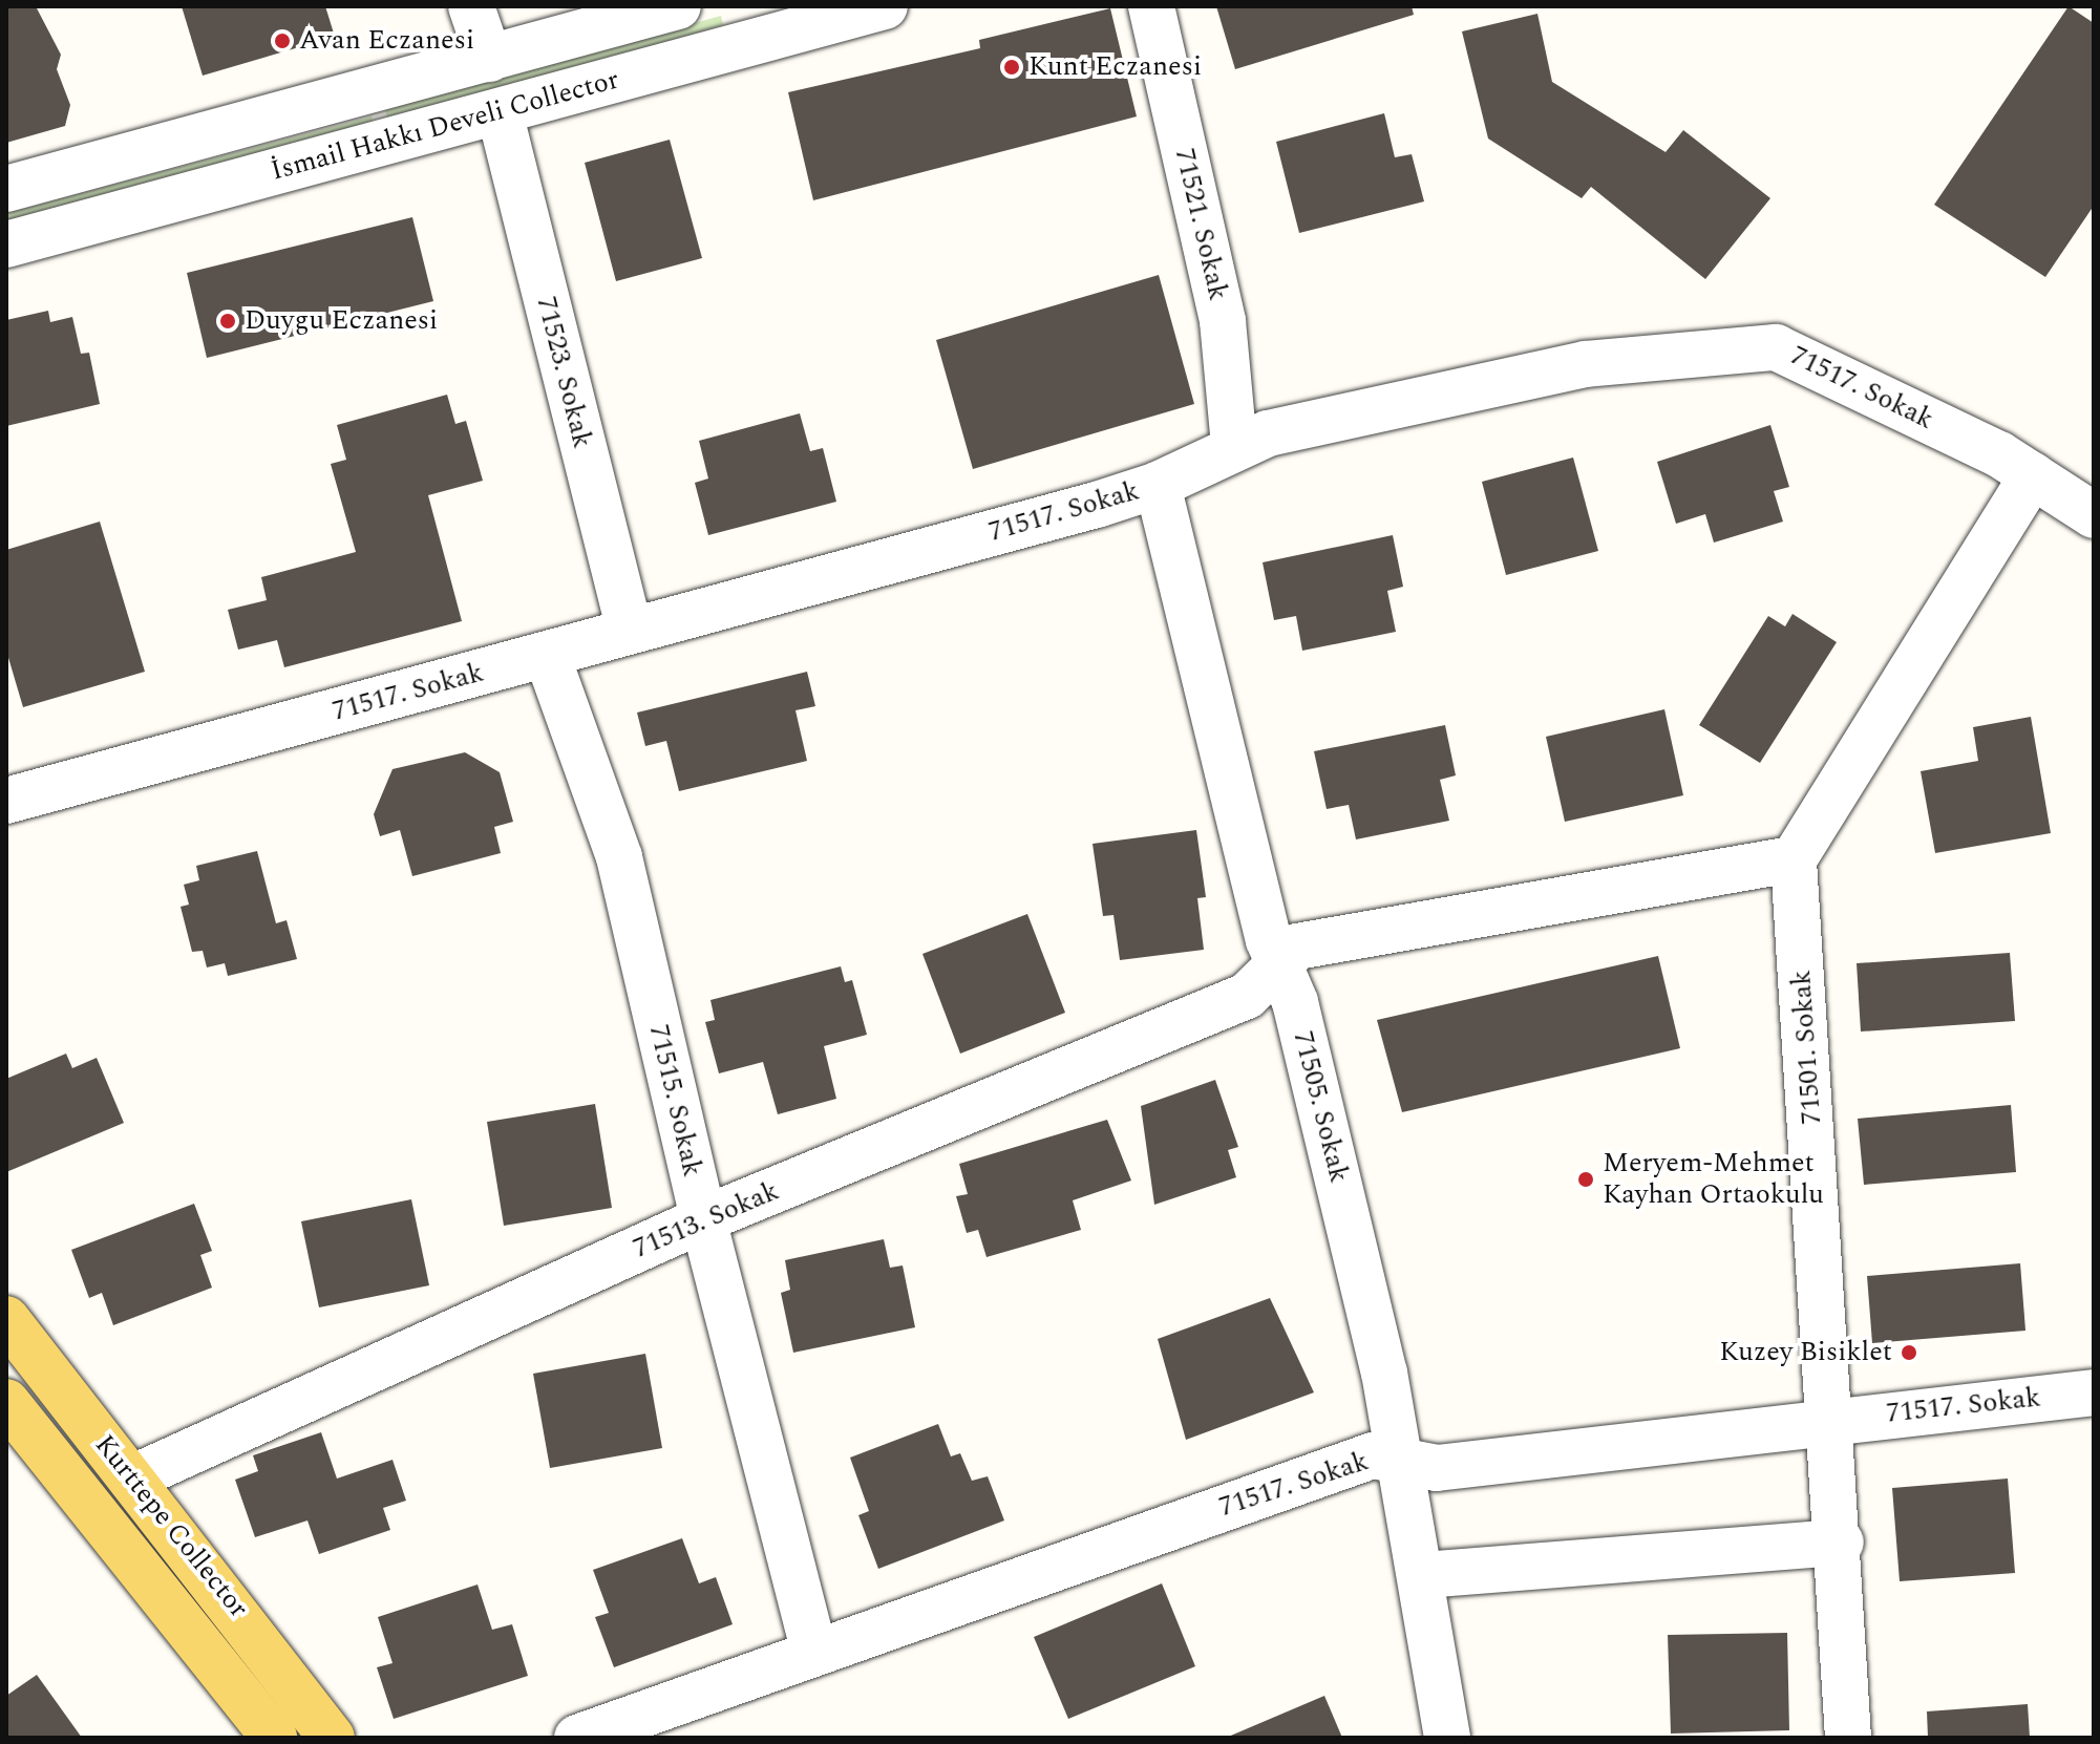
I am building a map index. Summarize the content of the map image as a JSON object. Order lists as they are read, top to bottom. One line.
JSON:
{"streets":{"main road":["Kurttepe Collector"],"street":["İsmail Hakkı Develi Collector","71521. Sokak","71523. Sokak","71517. Sokak","71501. Sokak","71515. Sokak","71505. Sokak","71513. Sokak"]},"crossings":[["İsmail Hakkı Develi Collector","71523. Sokak"],["71521. Sokak","71517. Sokak"],["71523. Sokak","71517. Sokak"],["71517. Sokak","71501. Sokak"],["71517. Sokak","71515. Sokak"],["71517. Sokak","71505. Sokak"],["71501. Sokak","71513. Sokak"],["71515. Sokak","71513. Sokak"],["71505. Sokak","71513. Sokak"],["71513. Sokak","Kurttepe Collector"]],"places":["Avan Eczanesi","Kunt Eczanesi","Duygu Eczanesi","Meryem-Mehmet Kayhan Ortaokulu","Kuzey Bisiklet"]}
